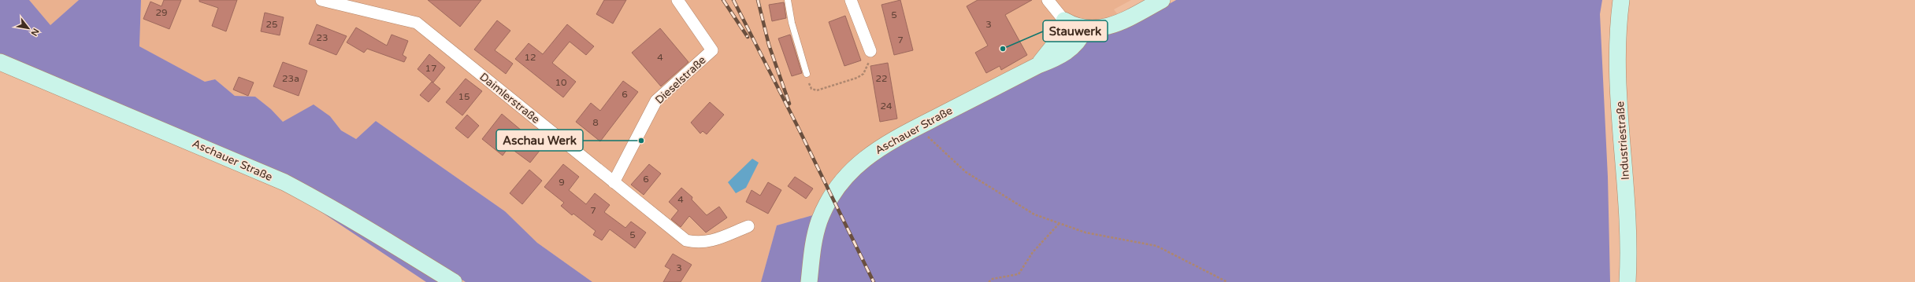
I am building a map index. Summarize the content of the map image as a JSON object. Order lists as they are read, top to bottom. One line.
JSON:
{"streets":{"street":["Dieselstraße","Daimlerstraße","Aschauer Straße","Industriestraße"]},"crossings":[["Dieselstraße","Daimlerstraße"]],"places":["Stauwerk","Aschau Werk"],"house_numbers":["29","5","25","3","23","7","12","4","17","23a","22","10","6","15","24","8","6","9","4","7","5","3"],"north":"bottom right"}
